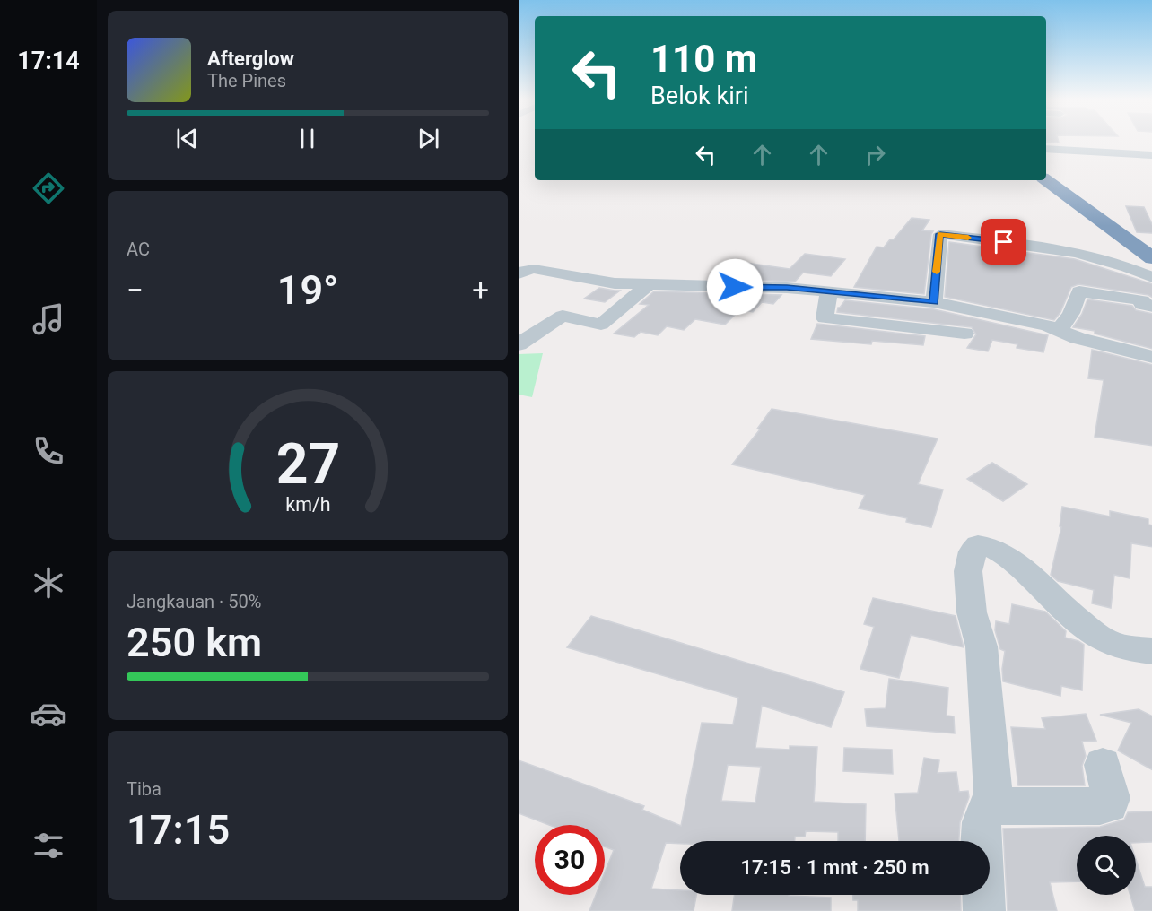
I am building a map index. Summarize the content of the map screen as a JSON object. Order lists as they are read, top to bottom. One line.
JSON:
{"page":{"tabs":"17:14","turn":["110 m","Belok kiri"],"song":["Afterglow","The Pines"],"tile":["AC",["Jangkauan · 50%","250 km"],["Tiba","17:15"]],"heat":["−","19°","+"],"limit":"30","trip":"17:15 · 1 mnt · 250 m","gauge":["27","km/h"]}}
